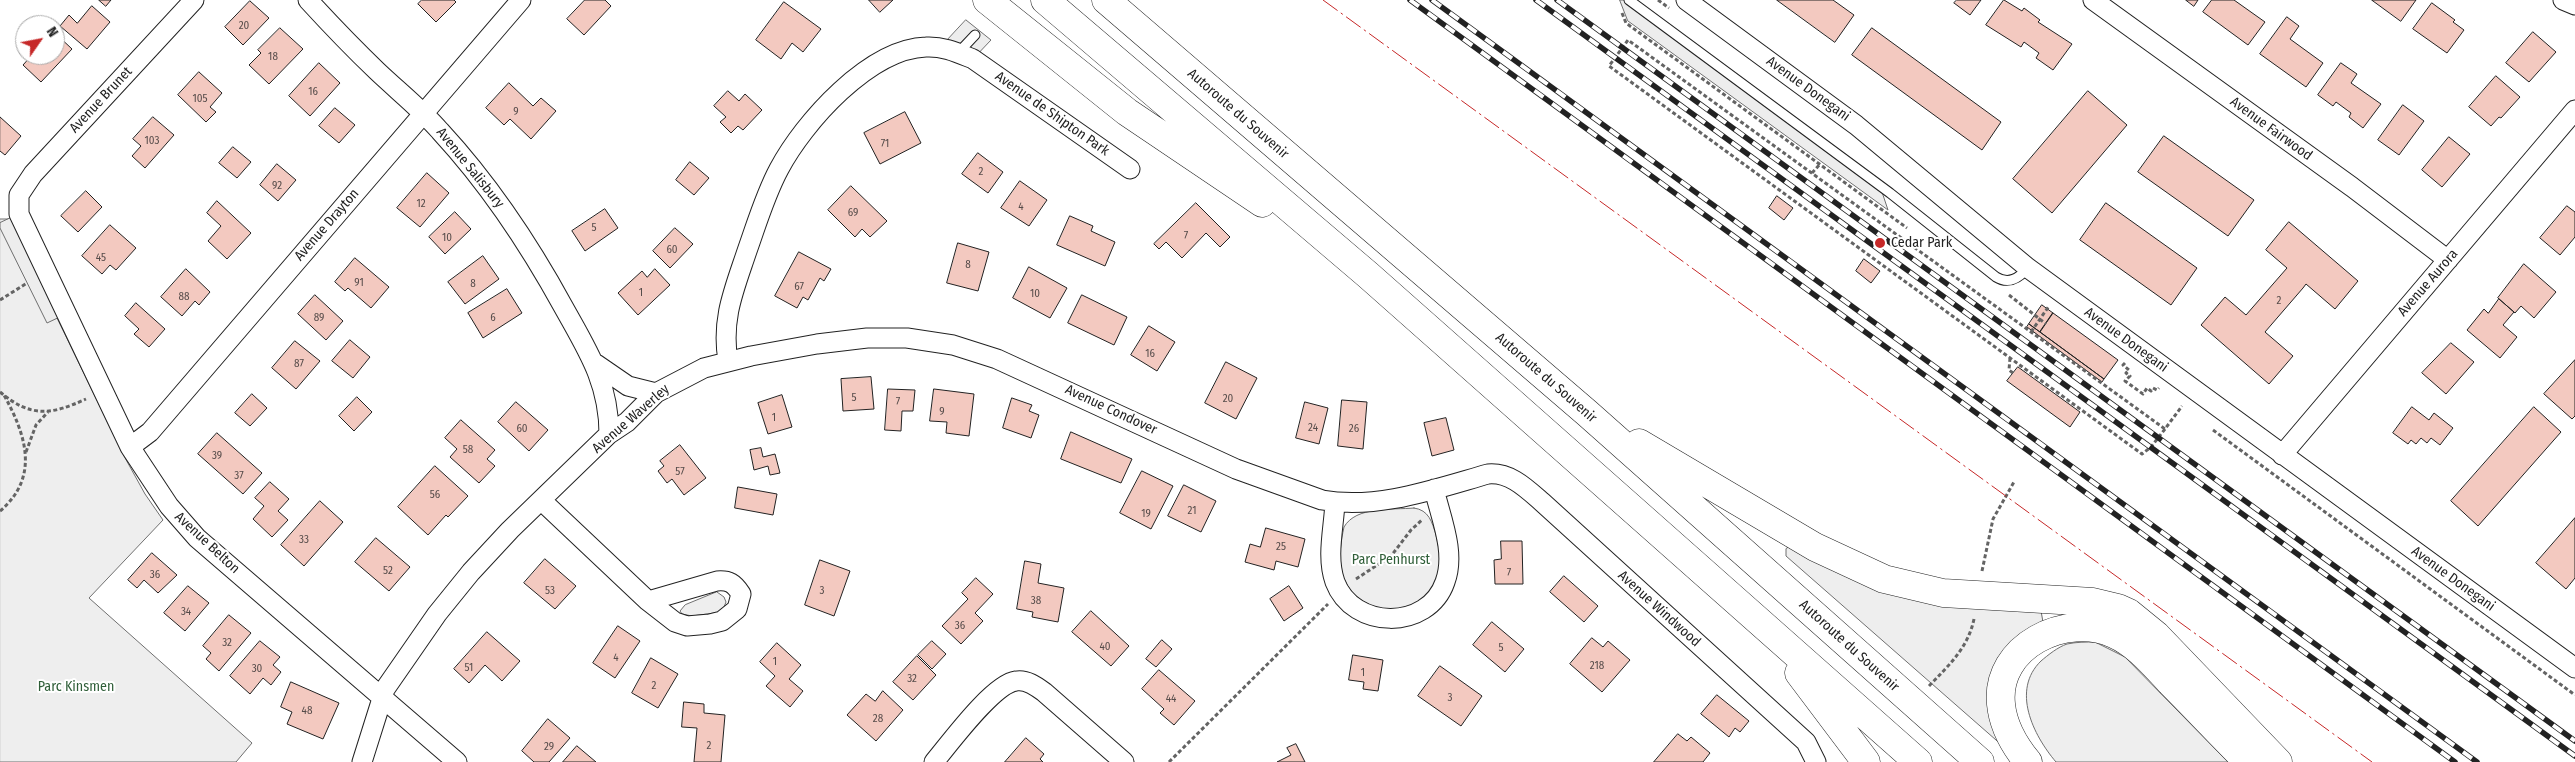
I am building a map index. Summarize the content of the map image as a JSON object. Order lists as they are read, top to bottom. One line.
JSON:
{"streets":{"highway":["Autoroute du Souvenir"],"street":["Avenue Donegani","Avenue Brunet","Avenue de Shipton Park","Avenue Fairwood","Avenue Salisbury","Avenue Drayton","Avenue Aurora","Avenue Condover","Avenue Waverley","Avenue Belton","Avenue Windwood"]},"crossings":[["Avenue Donegani","Avenue Aurora"],["Avenue Brunet","Avenue Belton"],["Avenue Fairwood","Avenue Aurora"],["Avenue Salisbury","Avenue Drayton"],["Avenue Salisbury","Avenue Waverley"],["Avenue Drayton","Avenue Belton"],["Avenue Condover","Avenue Waverley"],["Avenue Condover","Avenue Windwood"],["Avenue Waverley","Avenue Belton"]],"parks":["Parc Penhurst","Parc Kinsmen"],"places":["Cedar Park"],"house_numbers":["20","18","16","105","9","103","71","2","92","12","4","69","5","7","10","60","45","8","91","8","67","1","10","88","2","89","6","16","87","5","20","7","9","1","24","60","26","58","39","57","37","56","21","19","33","25","52","7","36","53","3","38","34","36","32","40","5","4","1","218","51","30","1","32","2","3","44","48","28","2","29"],"north":"top right"}
